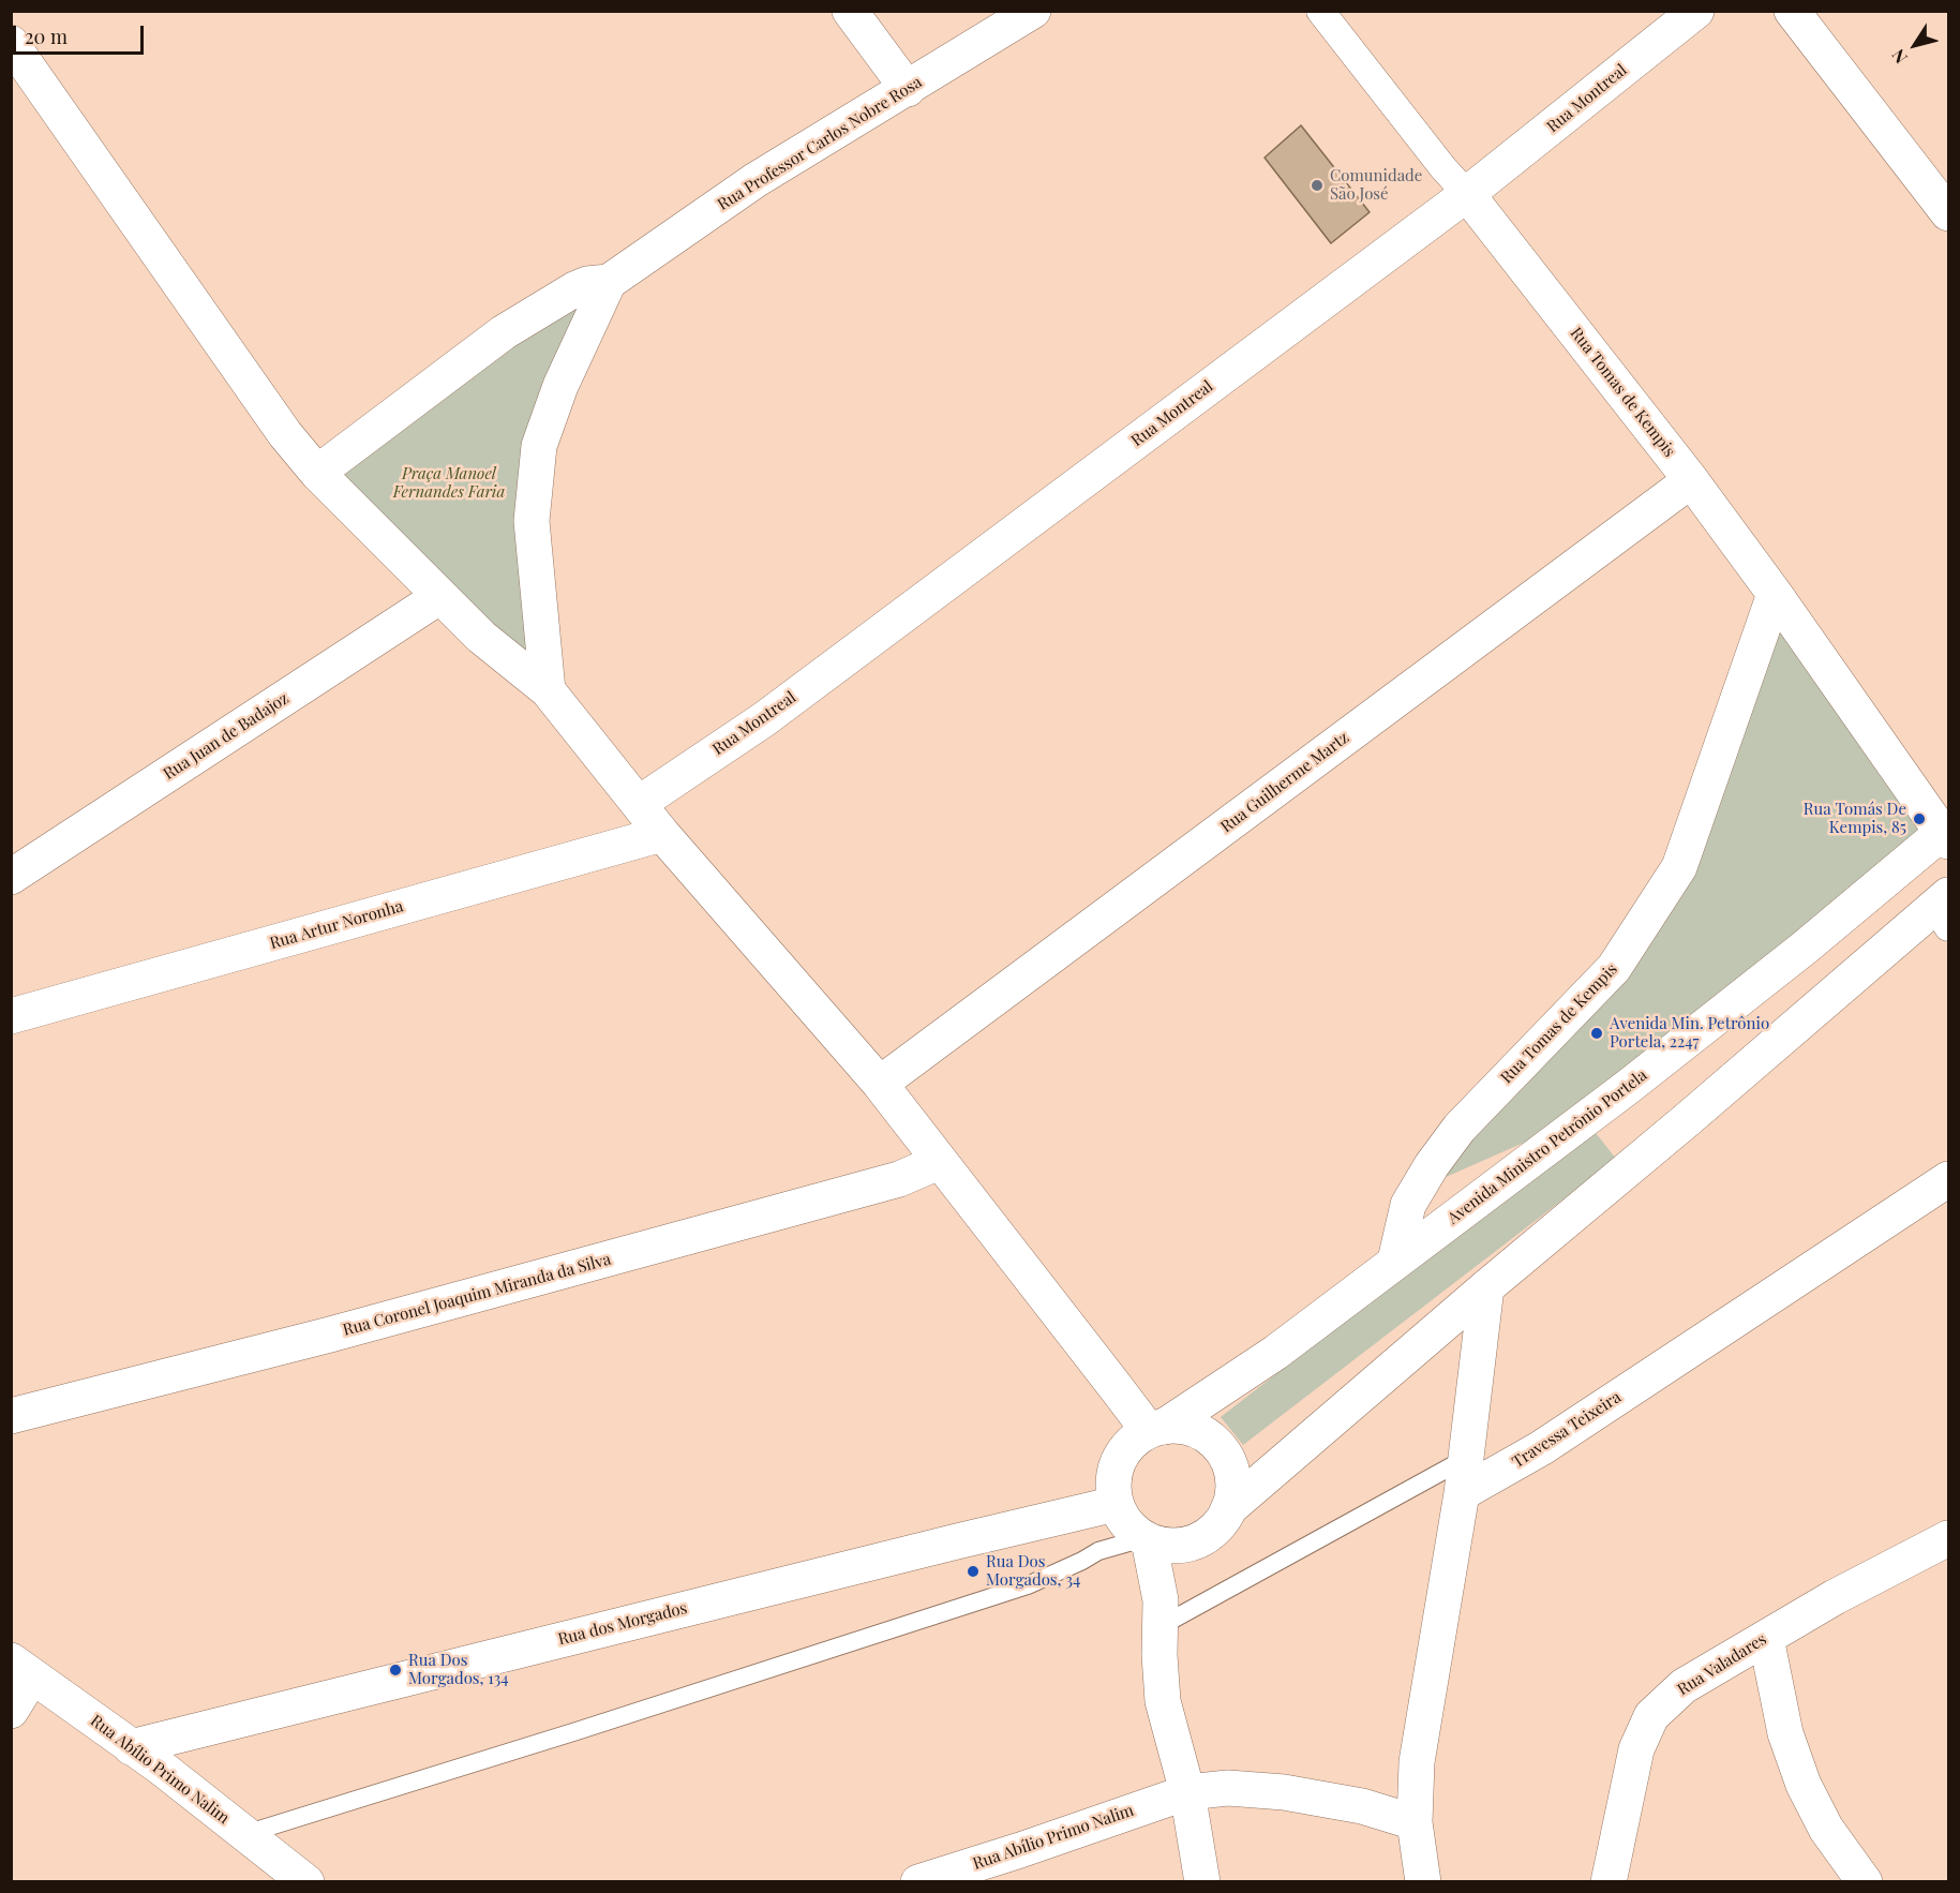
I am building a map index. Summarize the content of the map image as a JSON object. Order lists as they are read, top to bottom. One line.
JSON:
{"streets":{"street":["Rua Montreal","Rua Professor Carlos Nobre Rosa","Rua Tomas de Kempis","Rua Juan de Badajoz","Rua Guilherme Martz","Rua Artur Noronha","Avenida Ministro Petrônio Portela","Rua Coronel Joaquim Miranda da Silva","Travessa Teixeira","Rua dos Morgados","Rua Valadares","Rua Abílio Primo Nalim"]},"crossings":[["Rua Montreal","Rua Tomas de Kempis"],["Rua Tomas de Kempis","Rua Guilherme Martz"],["Rua Tomas de Kempis","Avenida Ministro Petrônio Portela"],["Avenida Ministro Petrônio Portela","Rua dos Morgados"],["Rua dos Morgados","Rua Abílio Primo Nalim"]],"parks":["Praça Manoel Fernandes Faria"],"places":["Comunidade São José","Rua Tomás De Kempis, 85","Avenida Min. Petrônio Portela, 2247","Rua Dos Morgados, 34","Rua Dos Morgados, 134"],"scale_bar":"20 m","north":"bottom left"}
